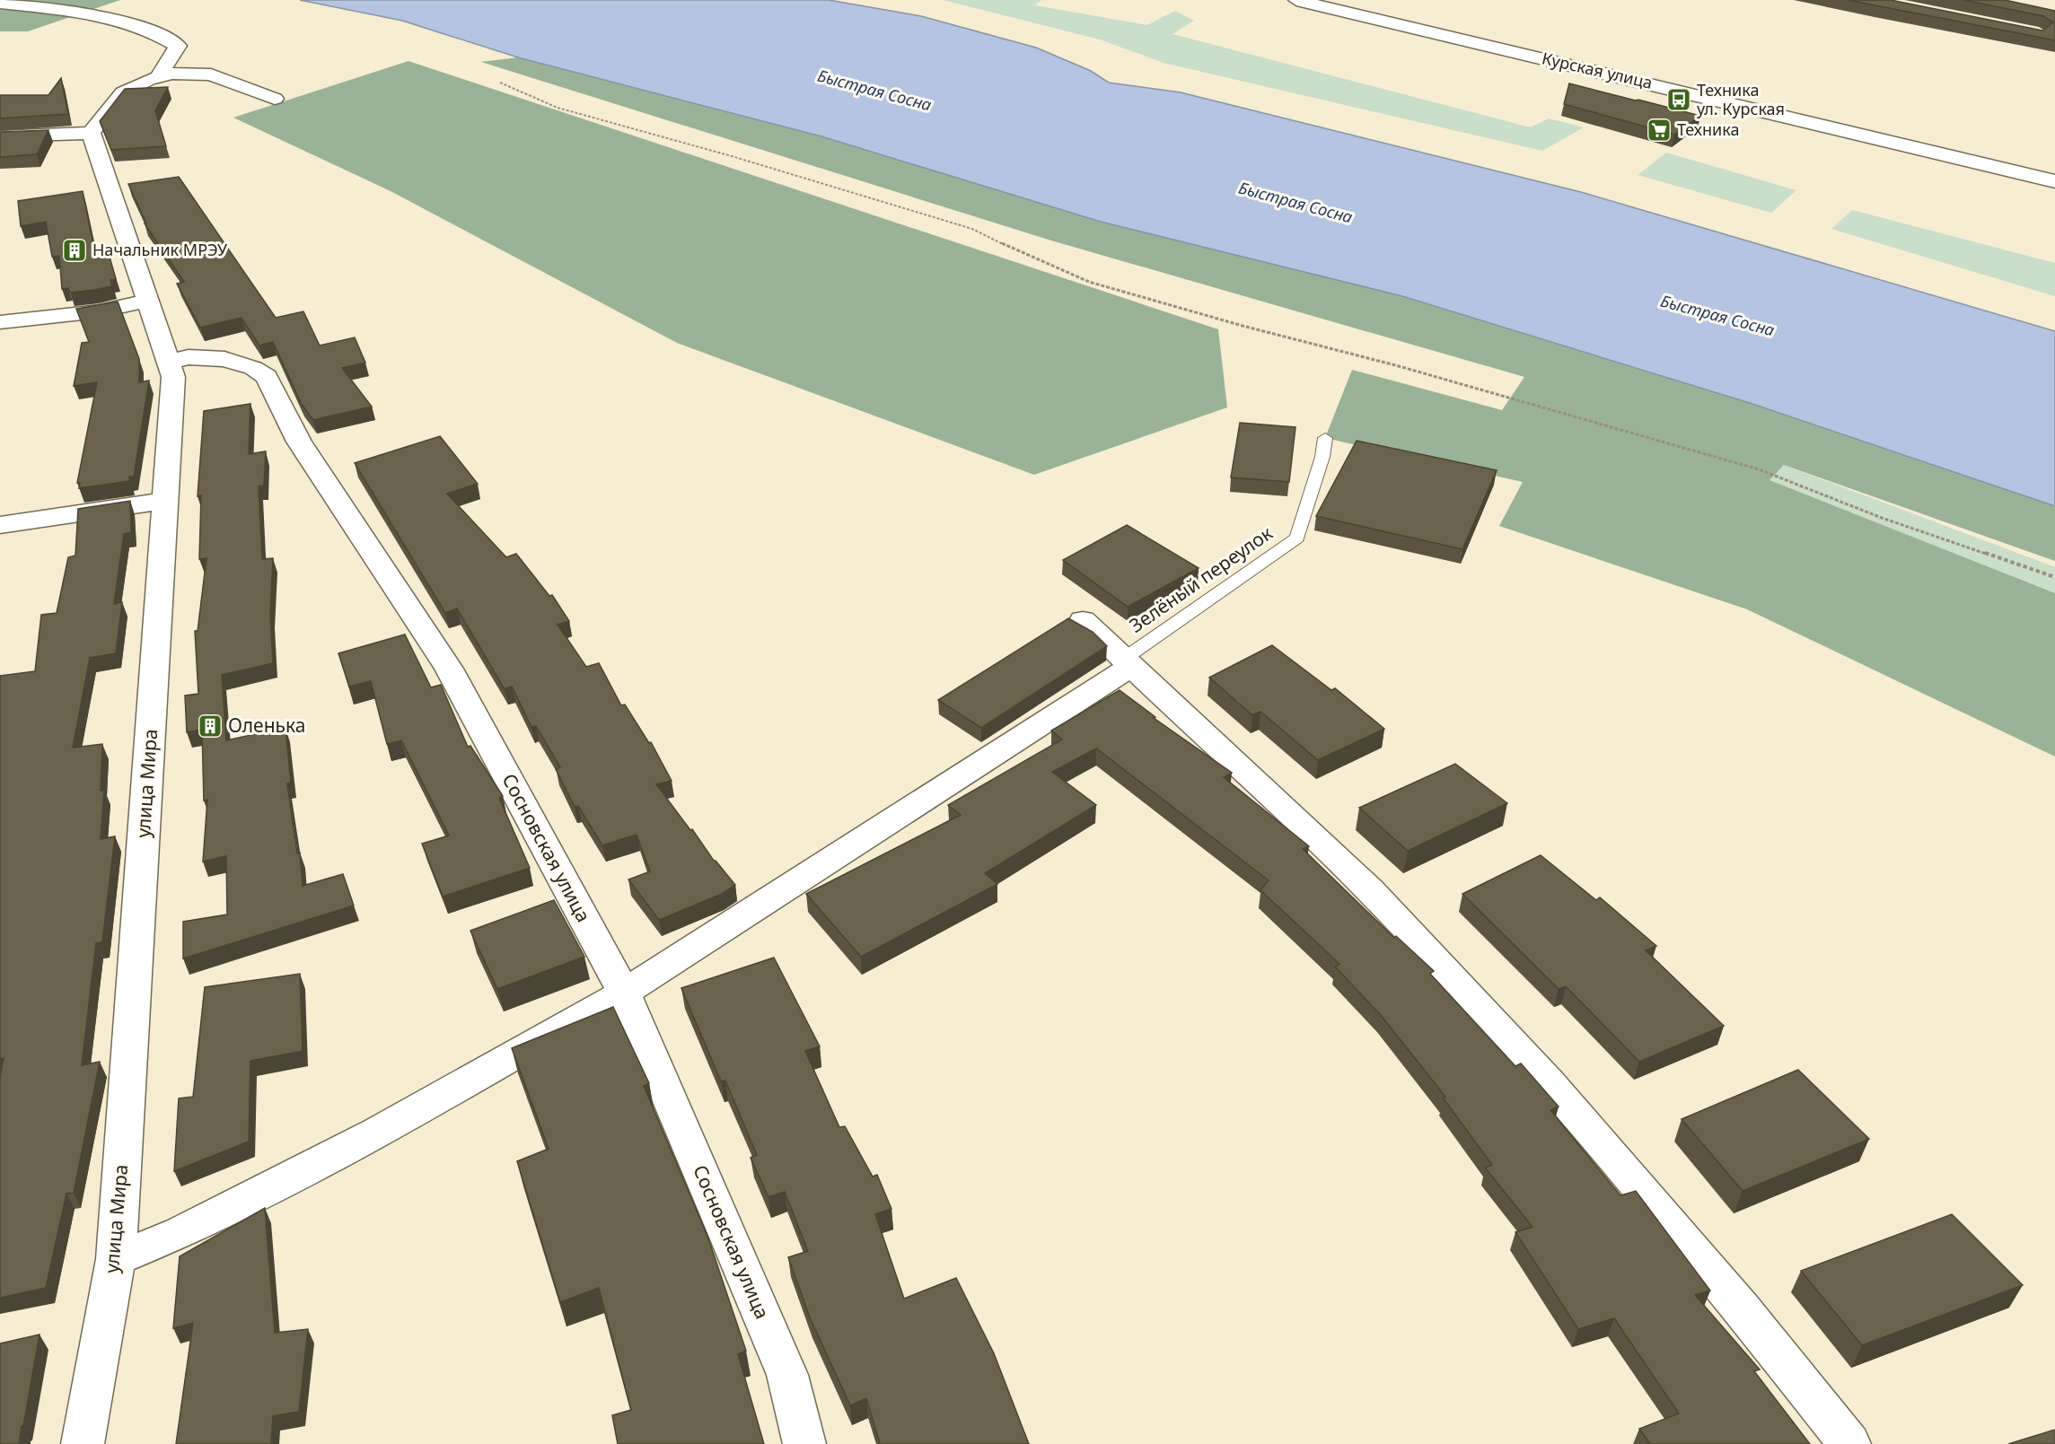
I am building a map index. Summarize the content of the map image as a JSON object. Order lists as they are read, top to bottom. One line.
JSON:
{"streets":{"street":["Курская улица","улица Мира","Сосновская улица"],"lane":["Зелёный переулок"]},"crossings":[["улица Мира","Сосновская улица"]],"water":["Быстрая Сосна"],"places":{"bus stop":["Техника ул. Курская"],"supermarket":["Техника"],"building":["Начальник МРЭУ","Оленька"]}}
